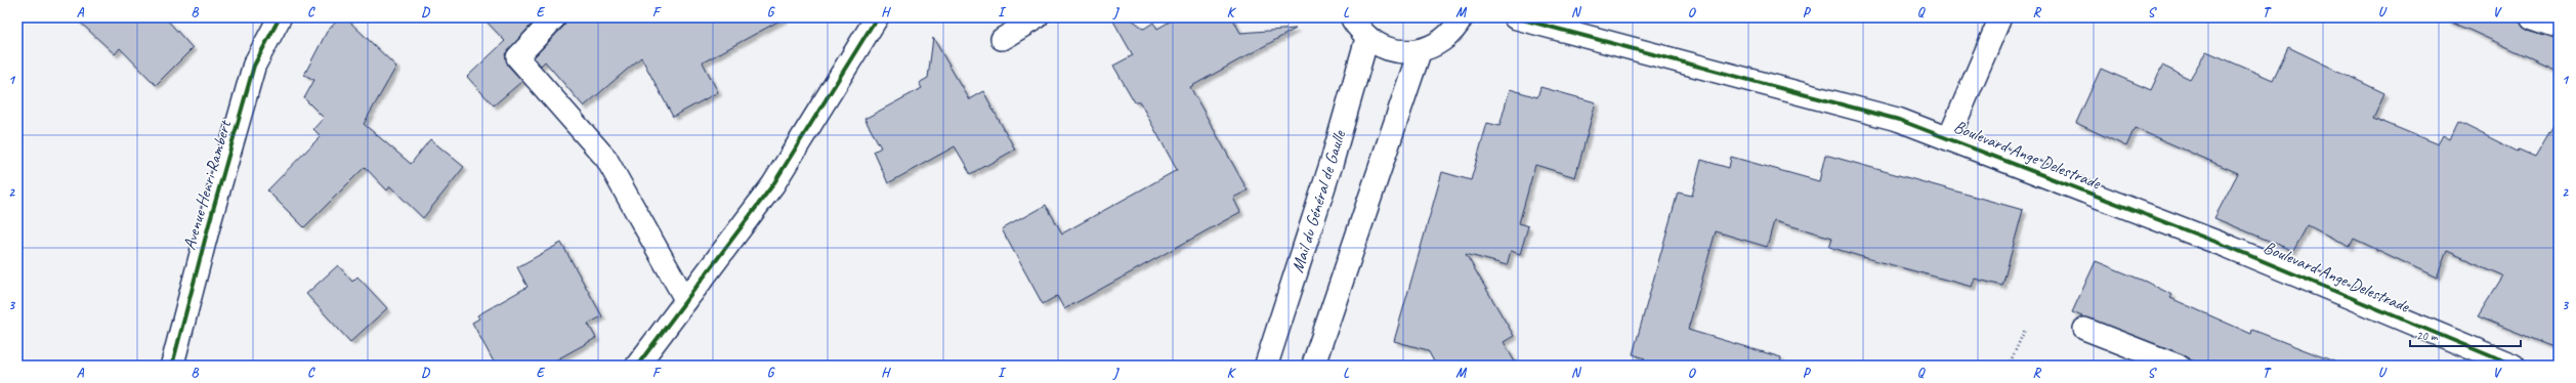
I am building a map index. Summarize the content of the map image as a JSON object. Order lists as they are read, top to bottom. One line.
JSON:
{"streets":{"street":["Boulevard Ange Delestrade","Avenue Henri Rambert","Mail du Général de Gaulle"]},"scale_bar":"20 m","grid":{"columns":["A","B","C","D","E","F","G","H","I","J","K","L","M","N","O","P","Q","R","S","T","U","V"],"rows":["1","2","3"]}}
